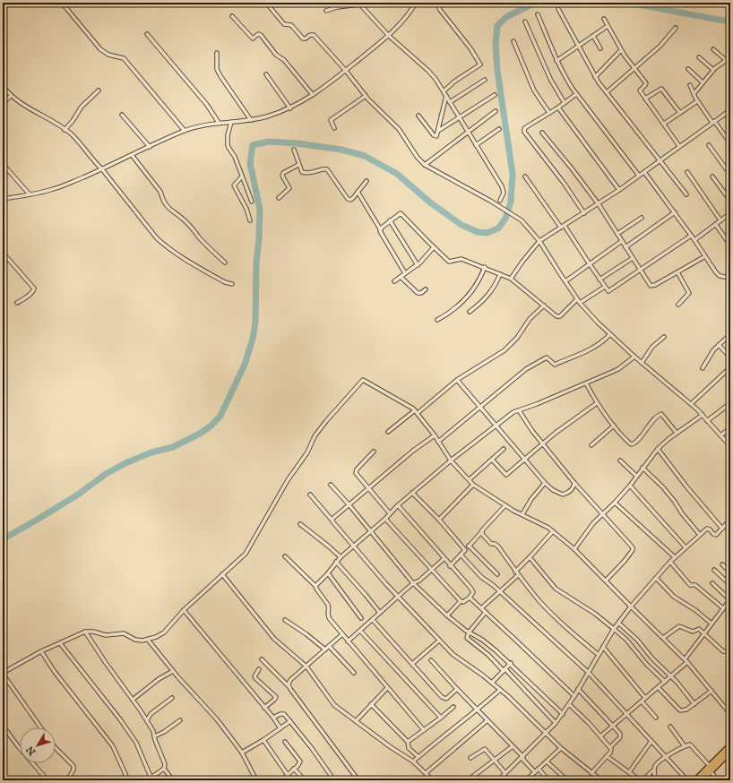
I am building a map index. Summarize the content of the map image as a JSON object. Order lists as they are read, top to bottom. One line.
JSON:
{"north":"bottom left"}
